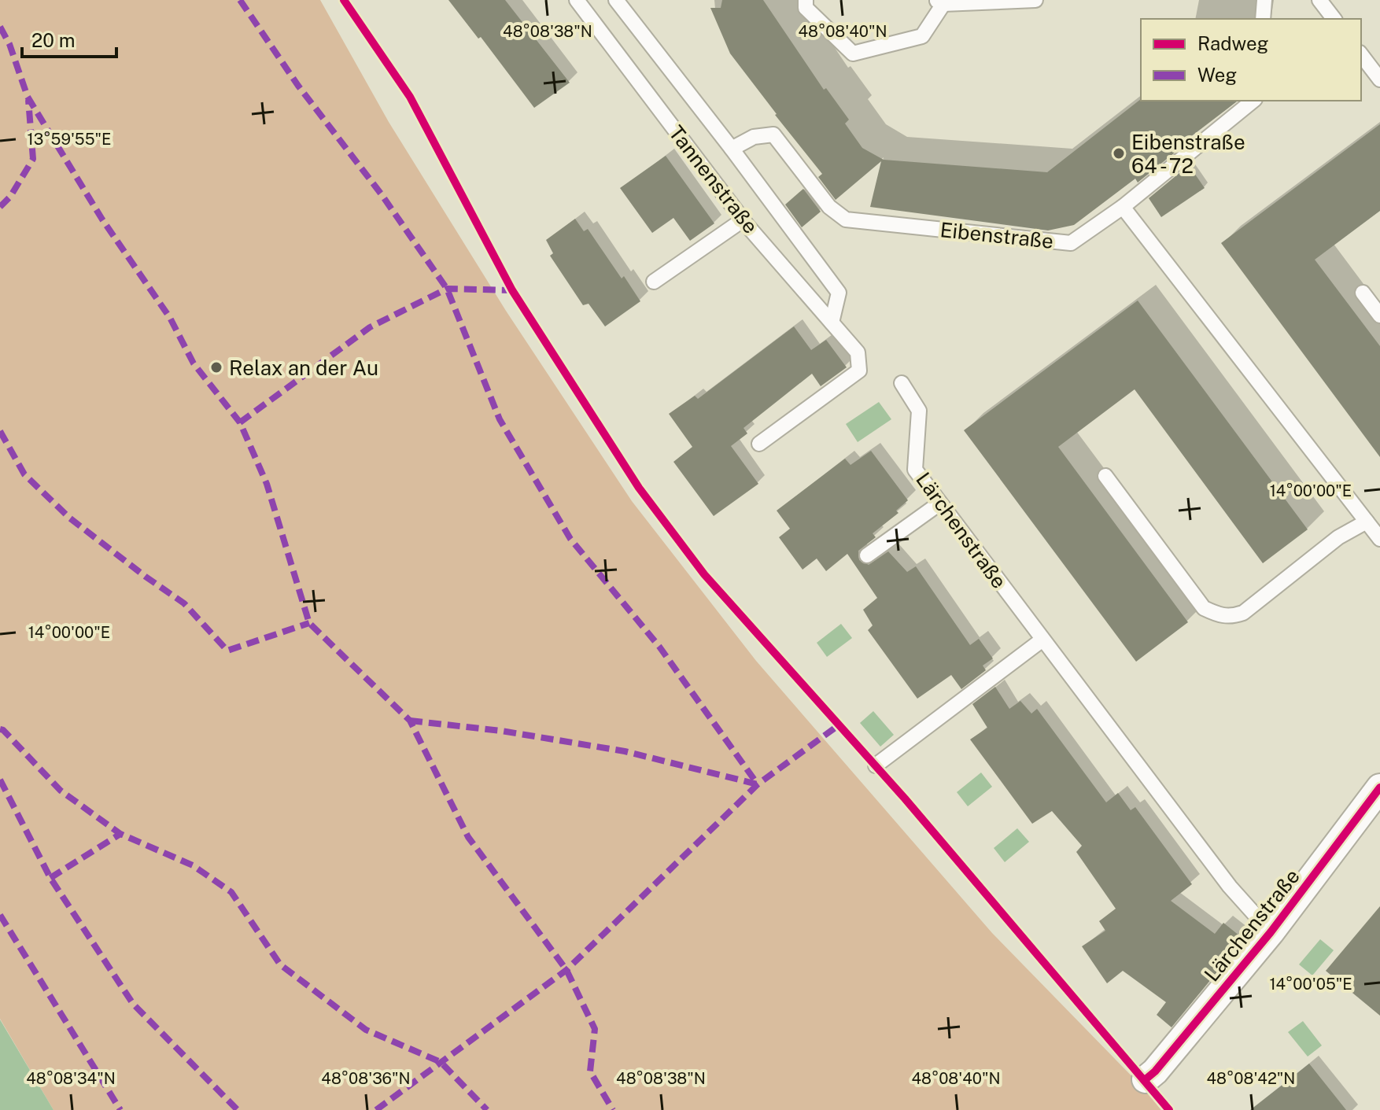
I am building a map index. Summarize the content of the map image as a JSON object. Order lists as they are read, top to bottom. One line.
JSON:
{"streets":{"street":["Lärchenstraße"],"lane":["Tannenstraße","Eibenstraße"]},"places":["Eibenstraße 64 - 72","Relax an der Au"],"legend":["Radweg","Weg"],"scale_bar":"20 m","coordinates":["48°08'38\"N","48°08'40\"N","13°59'55\"E","14°00'00\"E","14°00'05\"E","48°08'34\"N","48°08'36\"N","48°08'42\"N"]}
